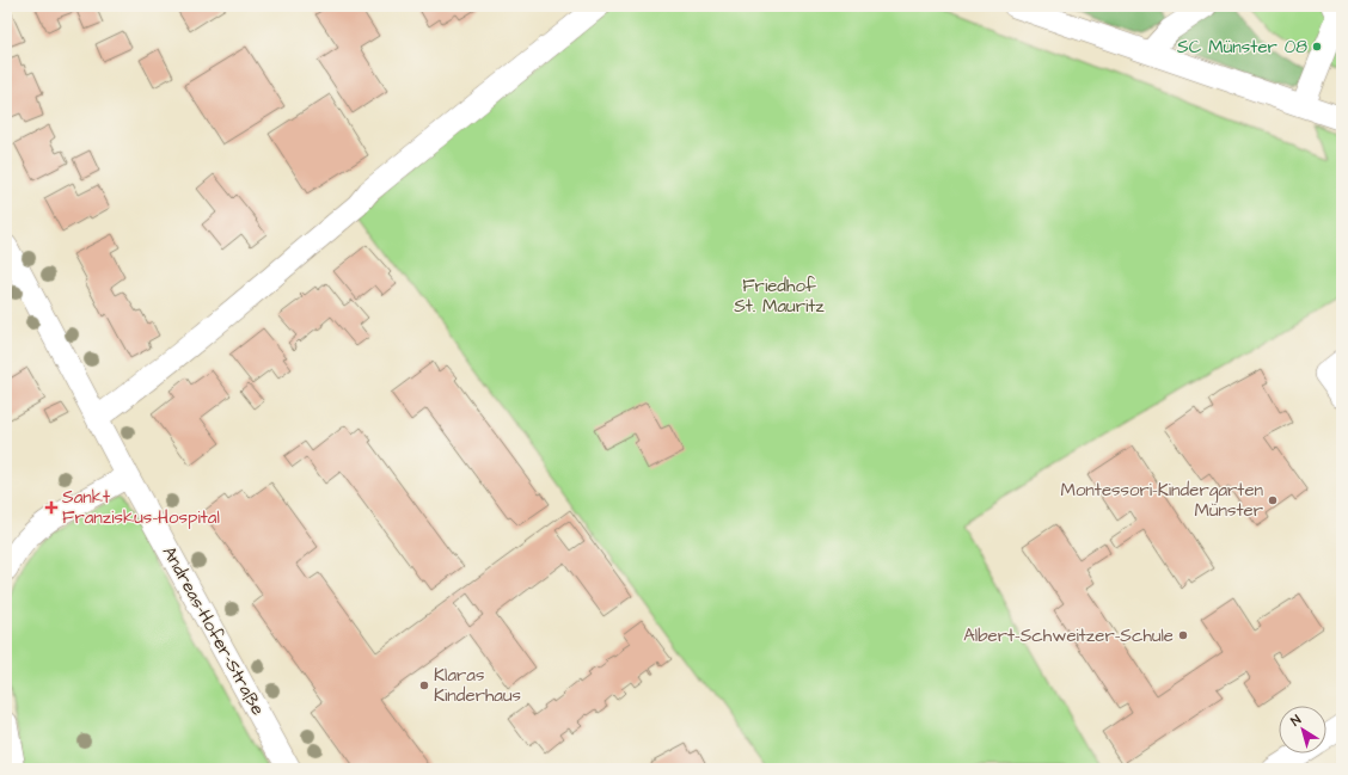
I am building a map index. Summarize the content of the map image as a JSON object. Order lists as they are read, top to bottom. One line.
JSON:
{"streets":{"street":["Andreas-Hofer-Straße"]},"parks":["Friedhof St. Mauritz"],"places":{"other":["SC Münster 08","Montessori-Kindergarten Münster","Albert-Schweitzer-Schule","Klaras Kinderhaus"],"health":["Sankt Franziskus-Hospital"]},"north":"top left"}
